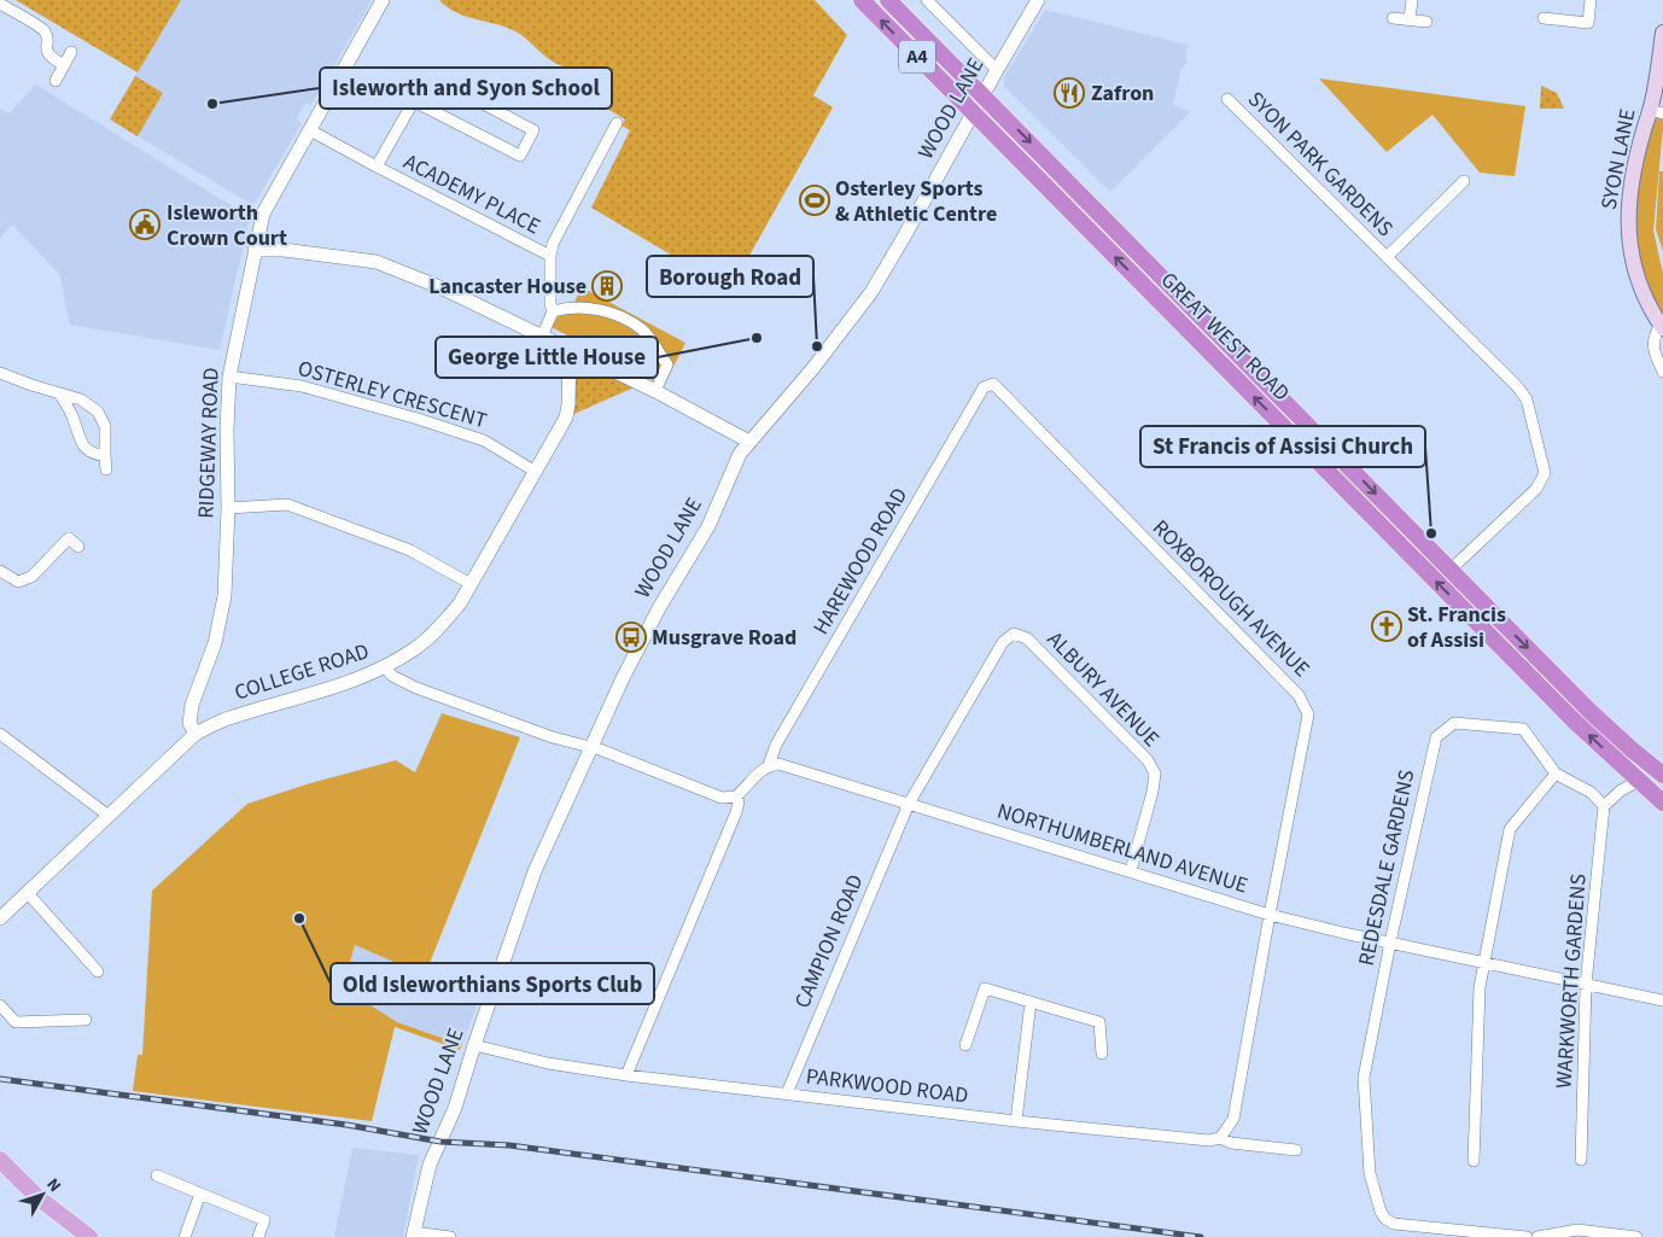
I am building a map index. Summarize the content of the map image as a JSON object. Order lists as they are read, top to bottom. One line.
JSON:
{"streets":{"highway":["A4","GREAT WEST ROAD"],"main road":["SYON LANE"],"street":["WOOD LANE","SYON PARK GARDENS","ACADEMY PLACE","OSTERLEY CRESCENT","RIDGEWAY ROAD","HAREWOOD ROAD","ROXBOROUGH AVENUE","COLLEGE ROAD","ALBURY AVENUE","NORTHUMBERLAND AVENUE","REDESDALE GARDENS","CAMPION ROAD","WARKWORTH GARDENS","PARKWOOD ROAD"]},"crossings":[["WOOD LANE","GREAT WEST ROAD"],["WOOD LANE","PARKWOOD ROAD"],["SYON PARK GARDENS","GREAT WEST ROAD"],["ACADEMY PLACE","RIDGEWAY ROAD"],["OSTERLEY CRESCENT","RIDGEWAY ROAD"],["OSTERLEY CRESCENT","COLLEGE ROAD"],["RIDGEWAY ROAD","COLLEGE ROAD"],["HAREWOOD ROAD","ROXBOROUGH AVENUE"],["HAREWOOD ROAD","NORTHUMBERLAND AVENUE"],["ROXBOROUGH AVENUE","NORTHUMBERLAND AVENUE"],["ROXBOROUGH AVENUE","PARKWOOD ROAD"],["ALBURY AVENUE","NORTHUMBERLAND AVENUE"],["ALBURY AVENUE","CAMPION ROAD"],["NORTHUMBERLAND AVENUE","REDESDALE GARDENS"],["NORTHUMBERLAND AVENUE","CAMPION ROAD"],["NORTHUMBERLAND AVENUE","WARKWORTH GARDENS"],["REDESDALE GARDENS","WARKWORTH GARDENS"],["CAMPION ROAD","PARKWOOD ROAD"]],"places":{"restaurant":["Zafron"],"other":["Isleworth and Syon School","George Little House","Borough Road","St Francis of Assisi Church","Old Isleworthians Sports Club"],"sports":["Osterley Sports & Athletic Centre"],"public building":["Isleworth Crown Court"],"building":["Lancaster House"],"church":["St. Francis of Assisi"],"bus stop":["Musgrave Road"]},"north":"top right"}
